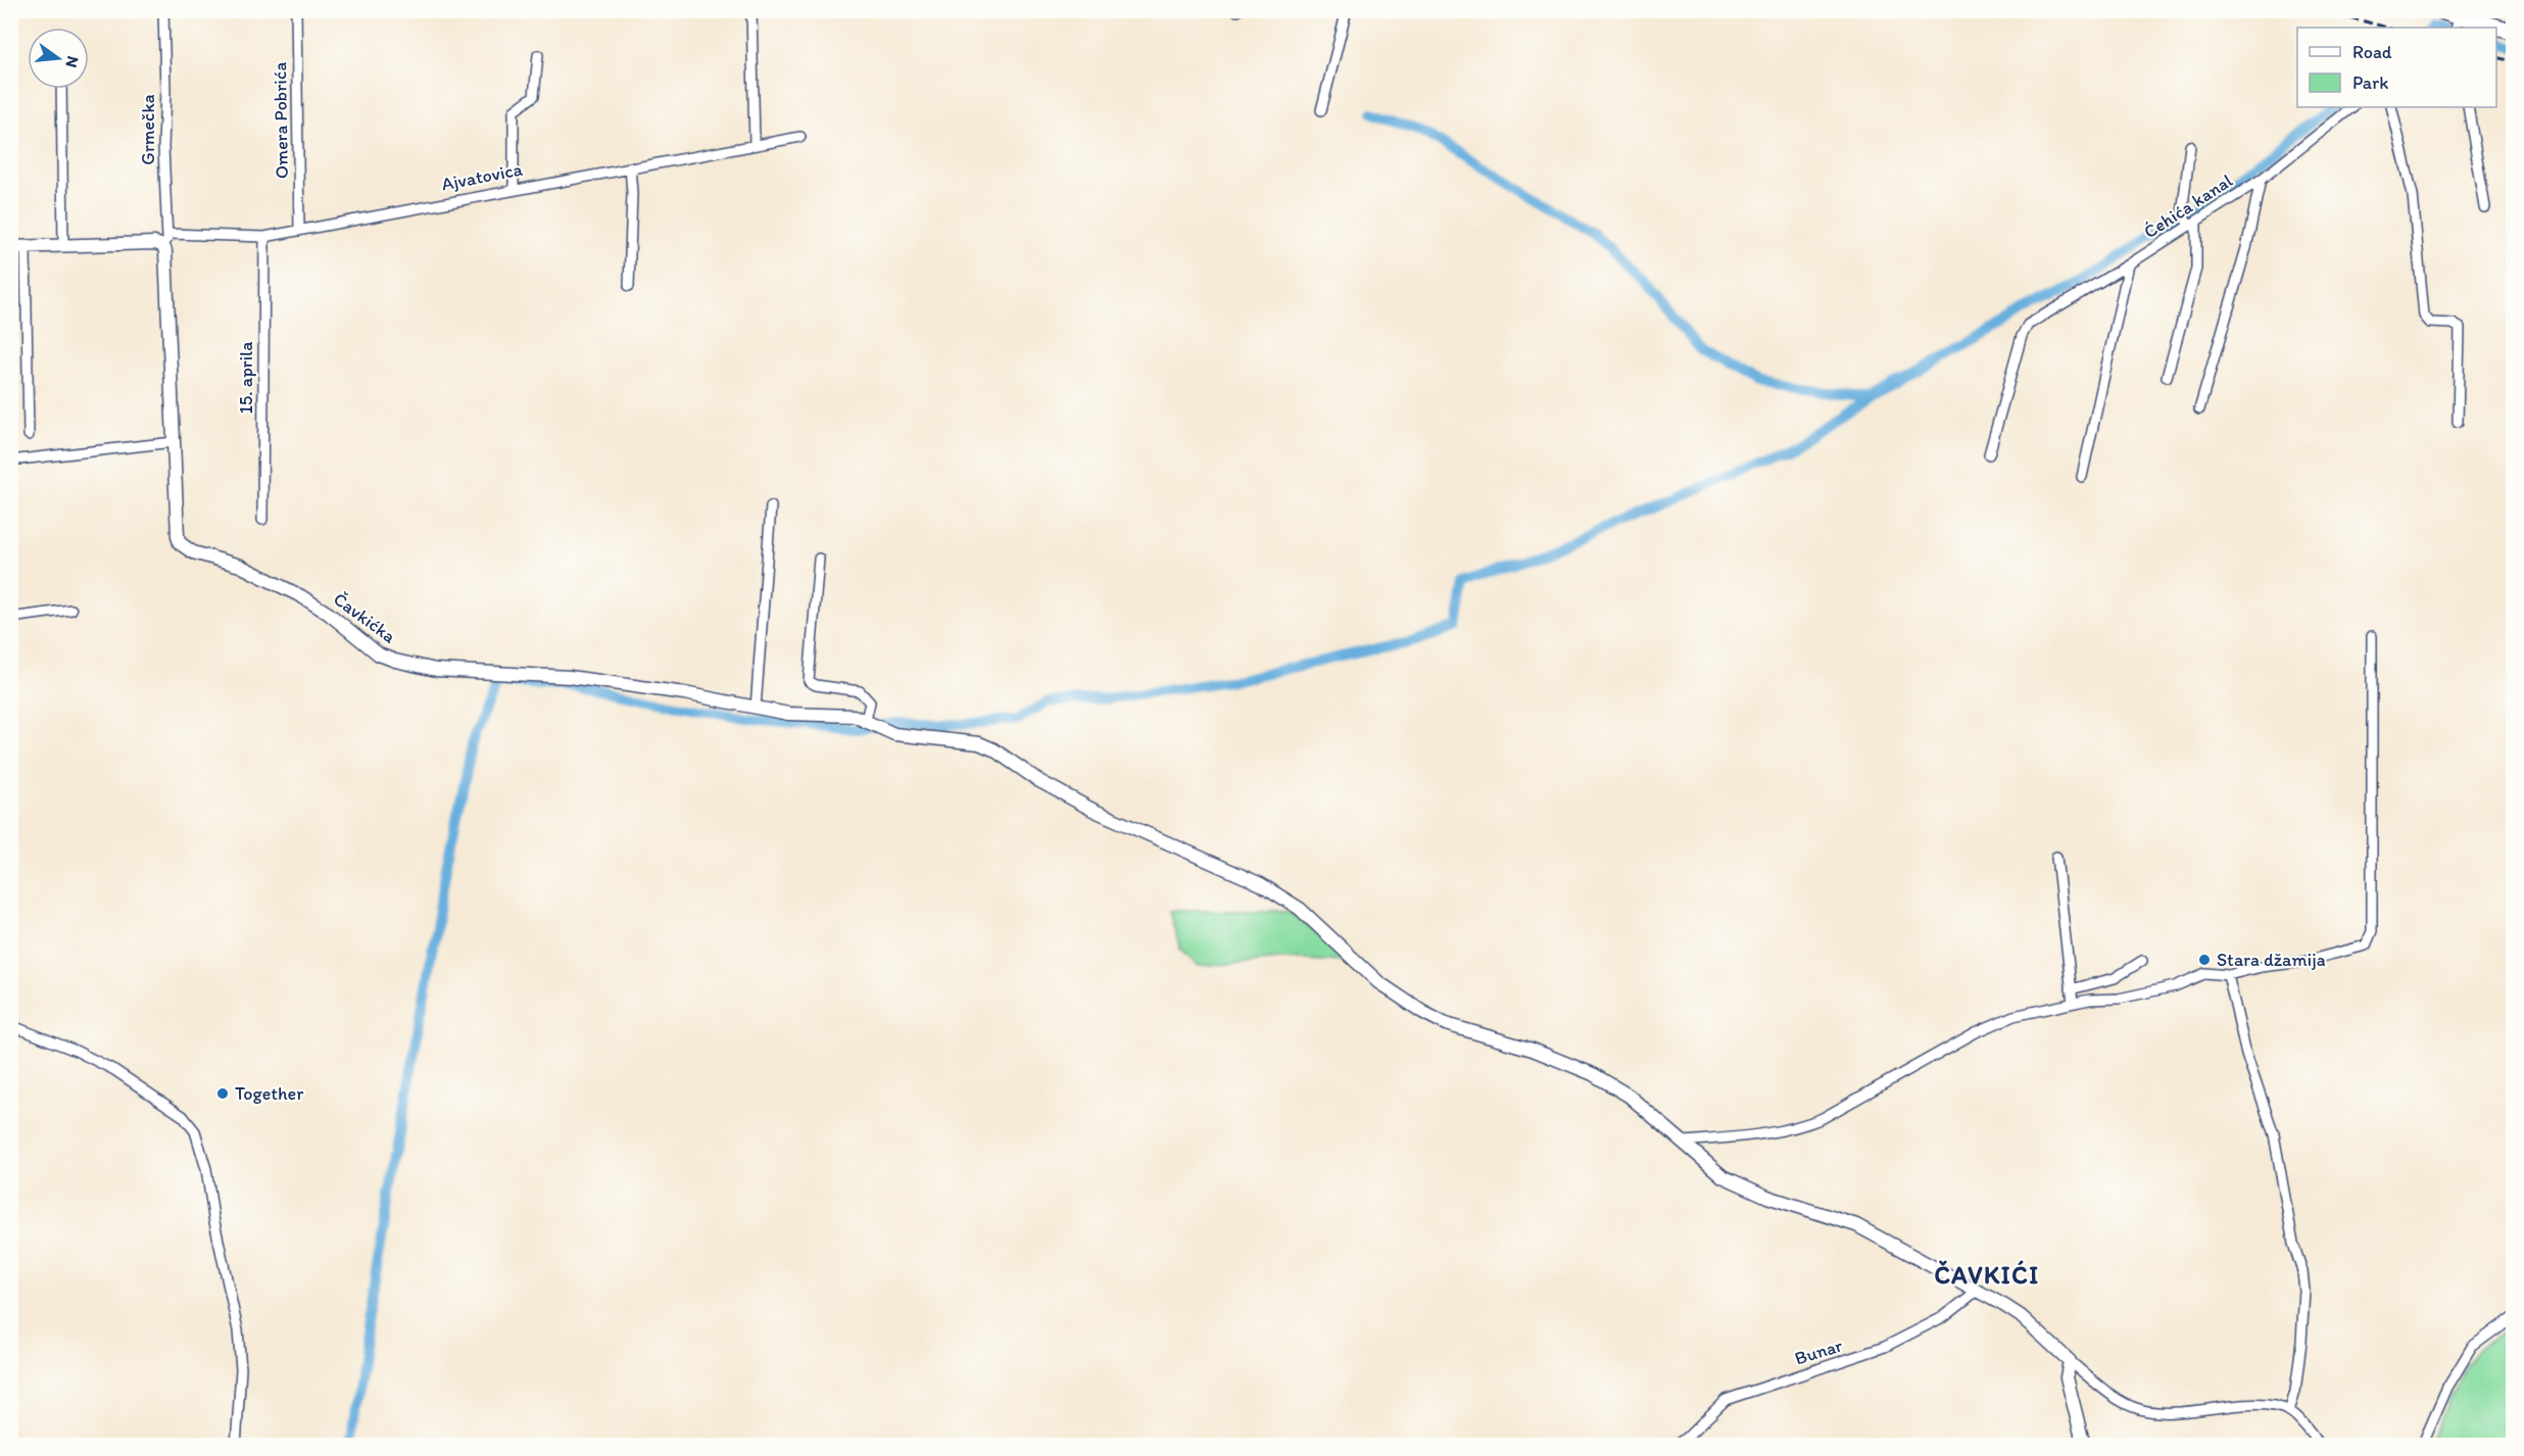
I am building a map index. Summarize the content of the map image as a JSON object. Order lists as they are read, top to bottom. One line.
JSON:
{"streets":{"street":["Omera Pobrića","Grmečka","Ajvatovica","Ćehića kanal","15. aprila","Čavkićka","Bunar"]},"crossings":[["Omera Pobrića","Ajvatovica"],["Grmečka","Ajvatovica"],["Ajvatovica","15. aprila"]],"districts":["ČAVKIĆI"],"places":["Stara džamija","Together"],"legend":["Road","Park"],"north":"right"}
